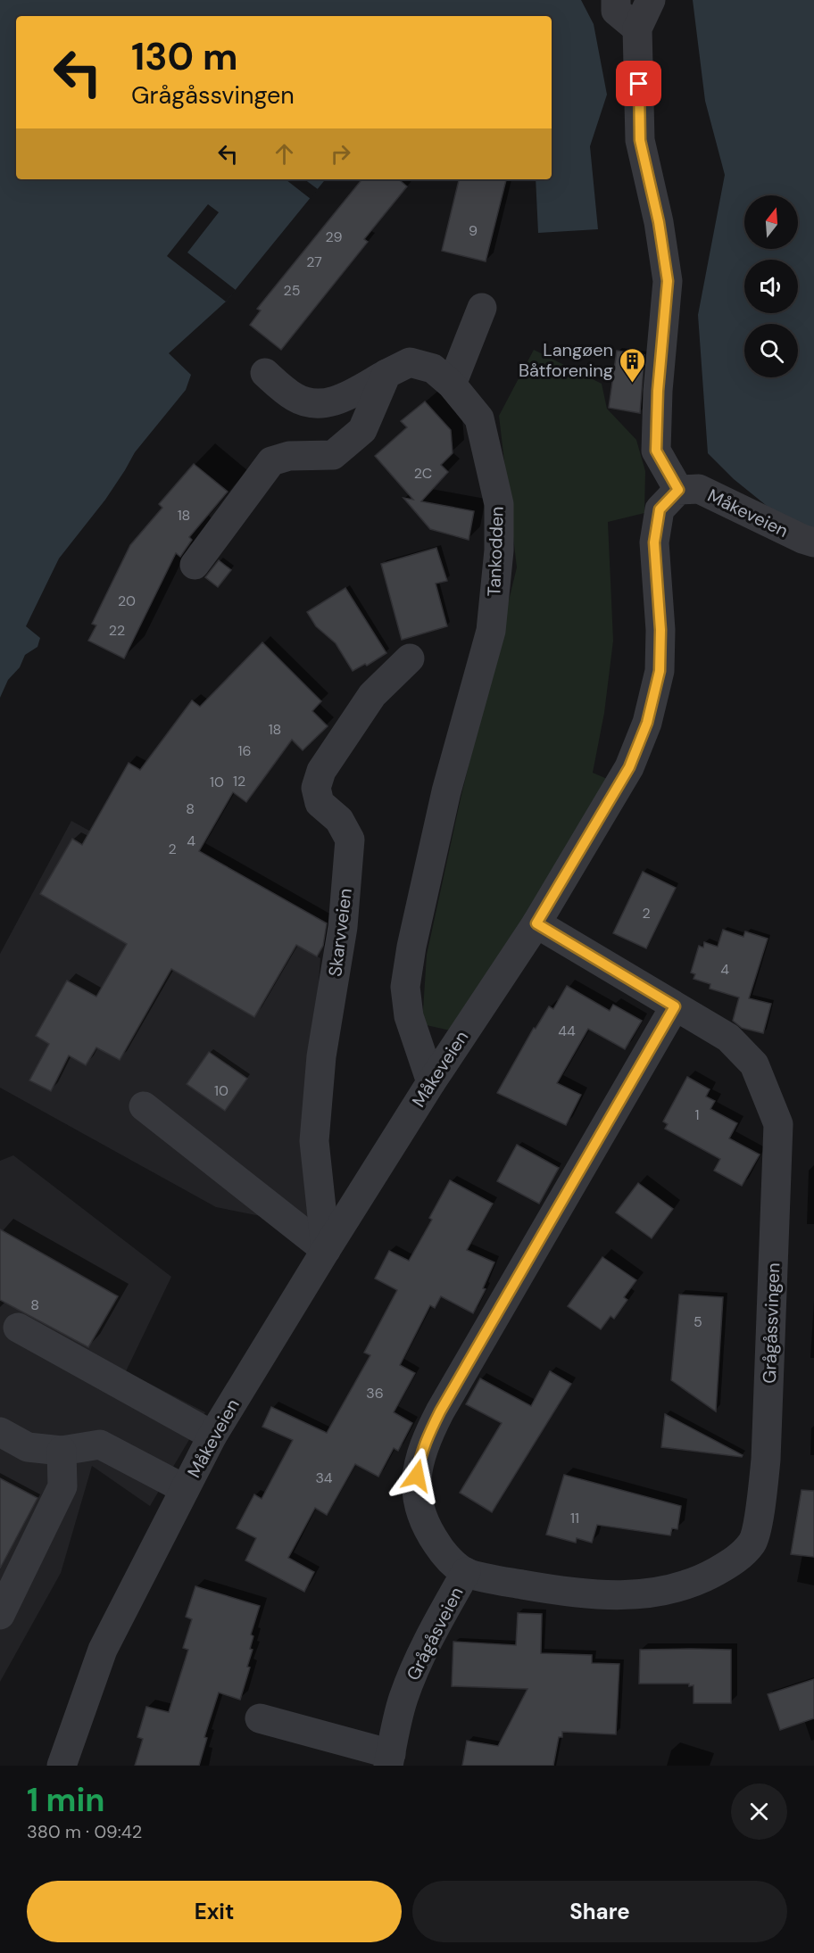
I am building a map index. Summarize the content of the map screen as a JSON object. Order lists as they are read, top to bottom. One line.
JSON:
{"streets":{"street":["Måkeveien","Tankodden","Skarvveien","Grågåssvingen","Grågåsveien"]},"crossings":[["Måkeveien","Tankodden"],["Måkeveien","Skarvveien"],["Måkeveien","Grågåssvingen"],["Grågåssvingen","Grågåsveien"]],"places":{"building":["Langøen Båtforening"]},"house_numbers":["9","29","27","25","2C","18","20","22","18","16","12","10","8","4","2","2","4","44","10","1","8","5","36","34","11"],"north":"top","page":{"turn":["130 m","Grågåssvingen"],"heading":["1 min","380 m · 09:42"],"buttons":["Exit","Share"]}}
